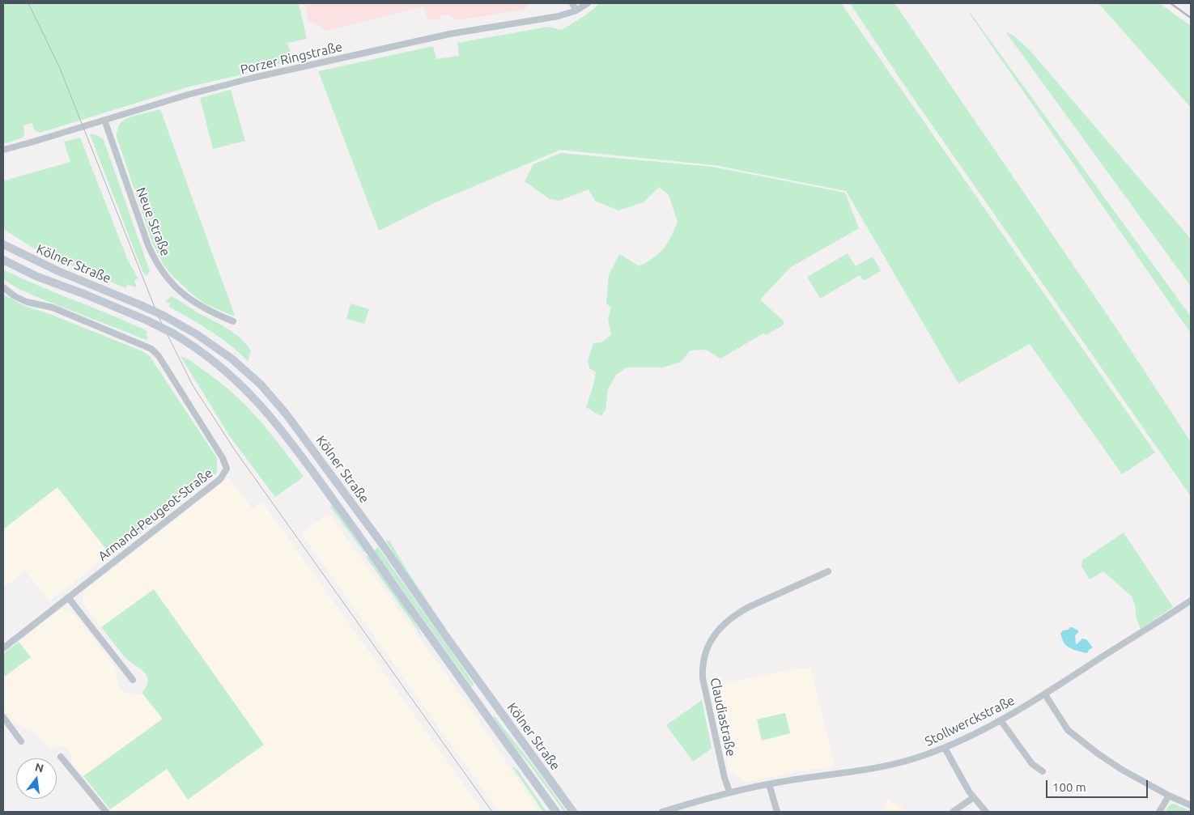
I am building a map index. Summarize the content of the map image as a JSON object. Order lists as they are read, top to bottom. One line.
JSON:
{"streets":{"main road":["Kölner Straße"],"street":["Porzer Ringstraße","Neue Straße","Armand-Peugeot-Straße","Claudiastraße","Stollwerckstraße"]},"crossings":[["Porzer Ringstraße","Neue Straße"],["Claudiastraße","Stollwerckstraße"]],"scale_bar":"100 m","north":"top"}
